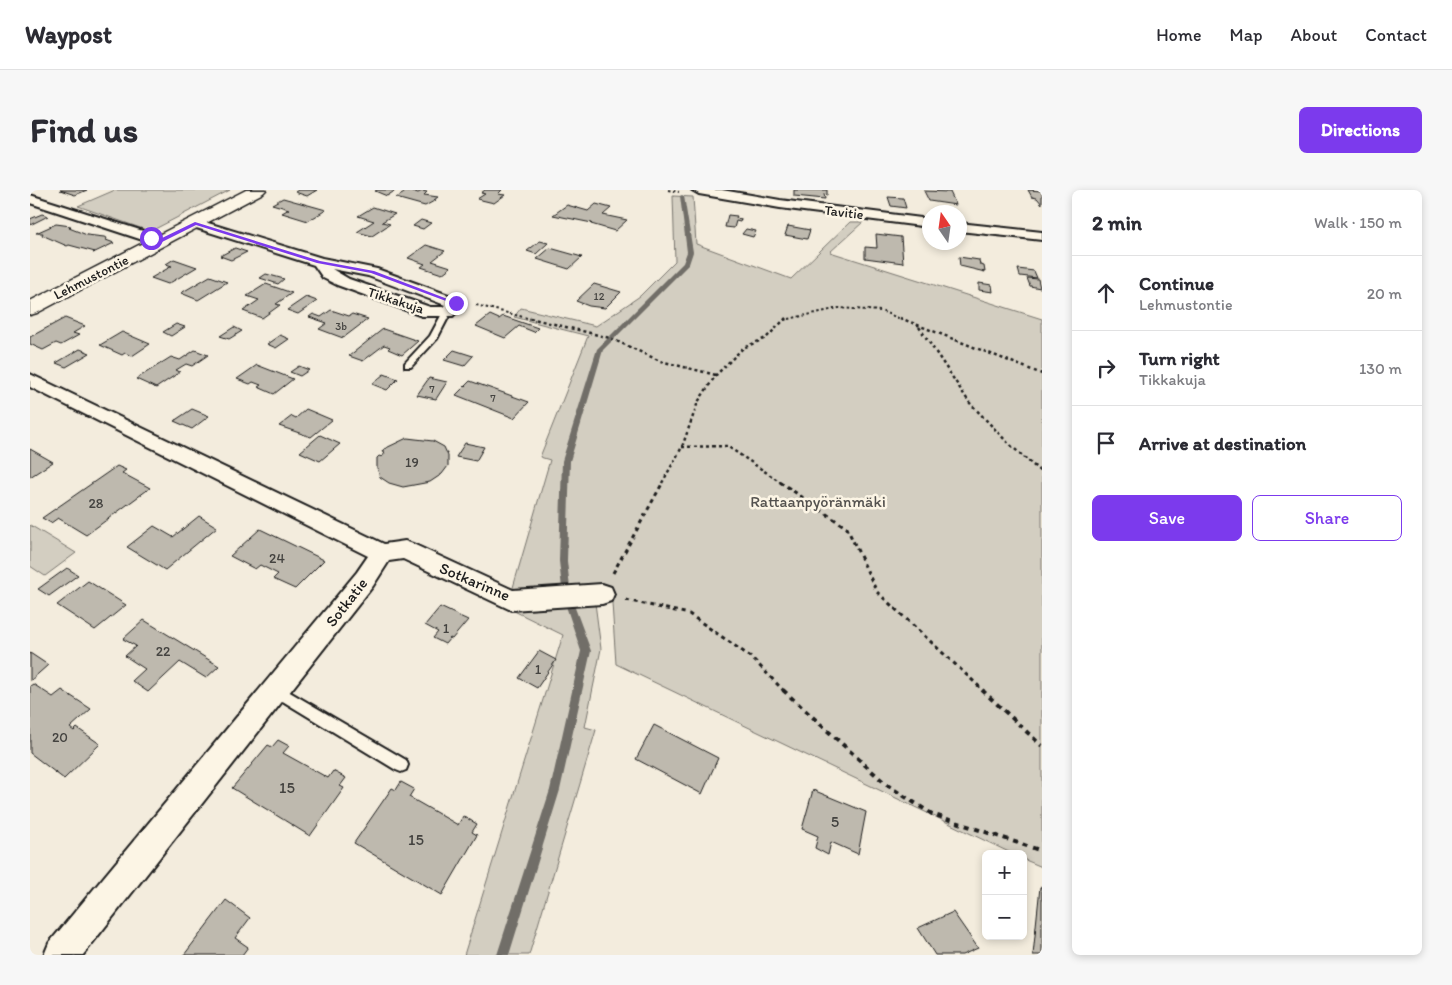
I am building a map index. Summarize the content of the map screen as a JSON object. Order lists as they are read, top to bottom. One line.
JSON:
{"streets":{"main road":["Lehmustontie"],"street":["Tavitie","Tikkakuja","Sotkarinne","Sotkatie"]},"crossings":[["Lehmustontie","Tikkakuja"],["Sotkarinne","Sotkatie"]],"parks":["Rattaanpyöränmäki"],"house_numbers":["12","3b","7","7","19","28","24","1","22","1","20","15","5","15"],"north":"top","page":{"header":"Waypost","nav":["Home","Map","About","Contact"],"buttons":["Directions",["Save","Share"]],"title":"Find us","heading":["2 min","Walk · 150 m"],"list":[["Continue","Lehmustontie","20 m"],["Turn right","Tikkakuja","130 m"],"Arrive at destination"],"map_buttons":["+","−"]}}
